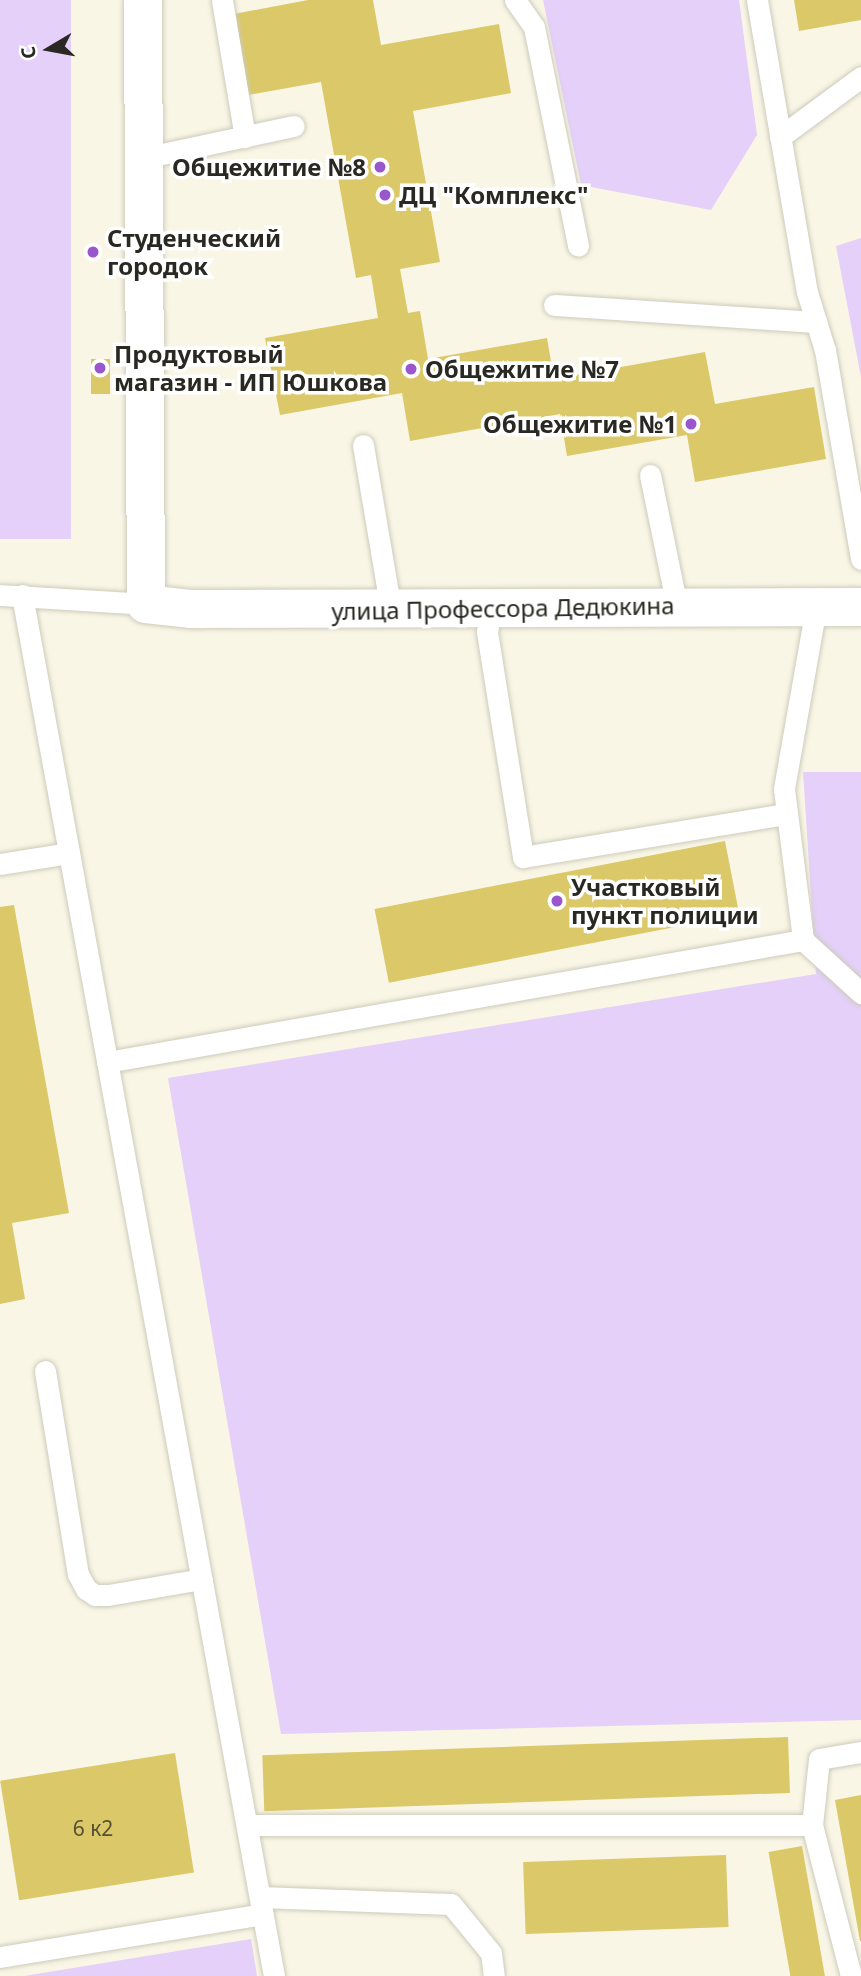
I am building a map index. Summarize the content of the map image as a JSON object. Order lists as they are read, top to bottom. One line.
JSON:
{"streets":{"street":["улица Профессора Дедюкина"]},"places":["Общежитие №8","ДЦ \"Комплекс\"","Студенческий городок","Продуктовый магазин - ИП Юшкова","Общежитие №7","Общежитие №1","Участковый пункт полиции"],"house_numbers":["6 к2"],"north":"left"}
